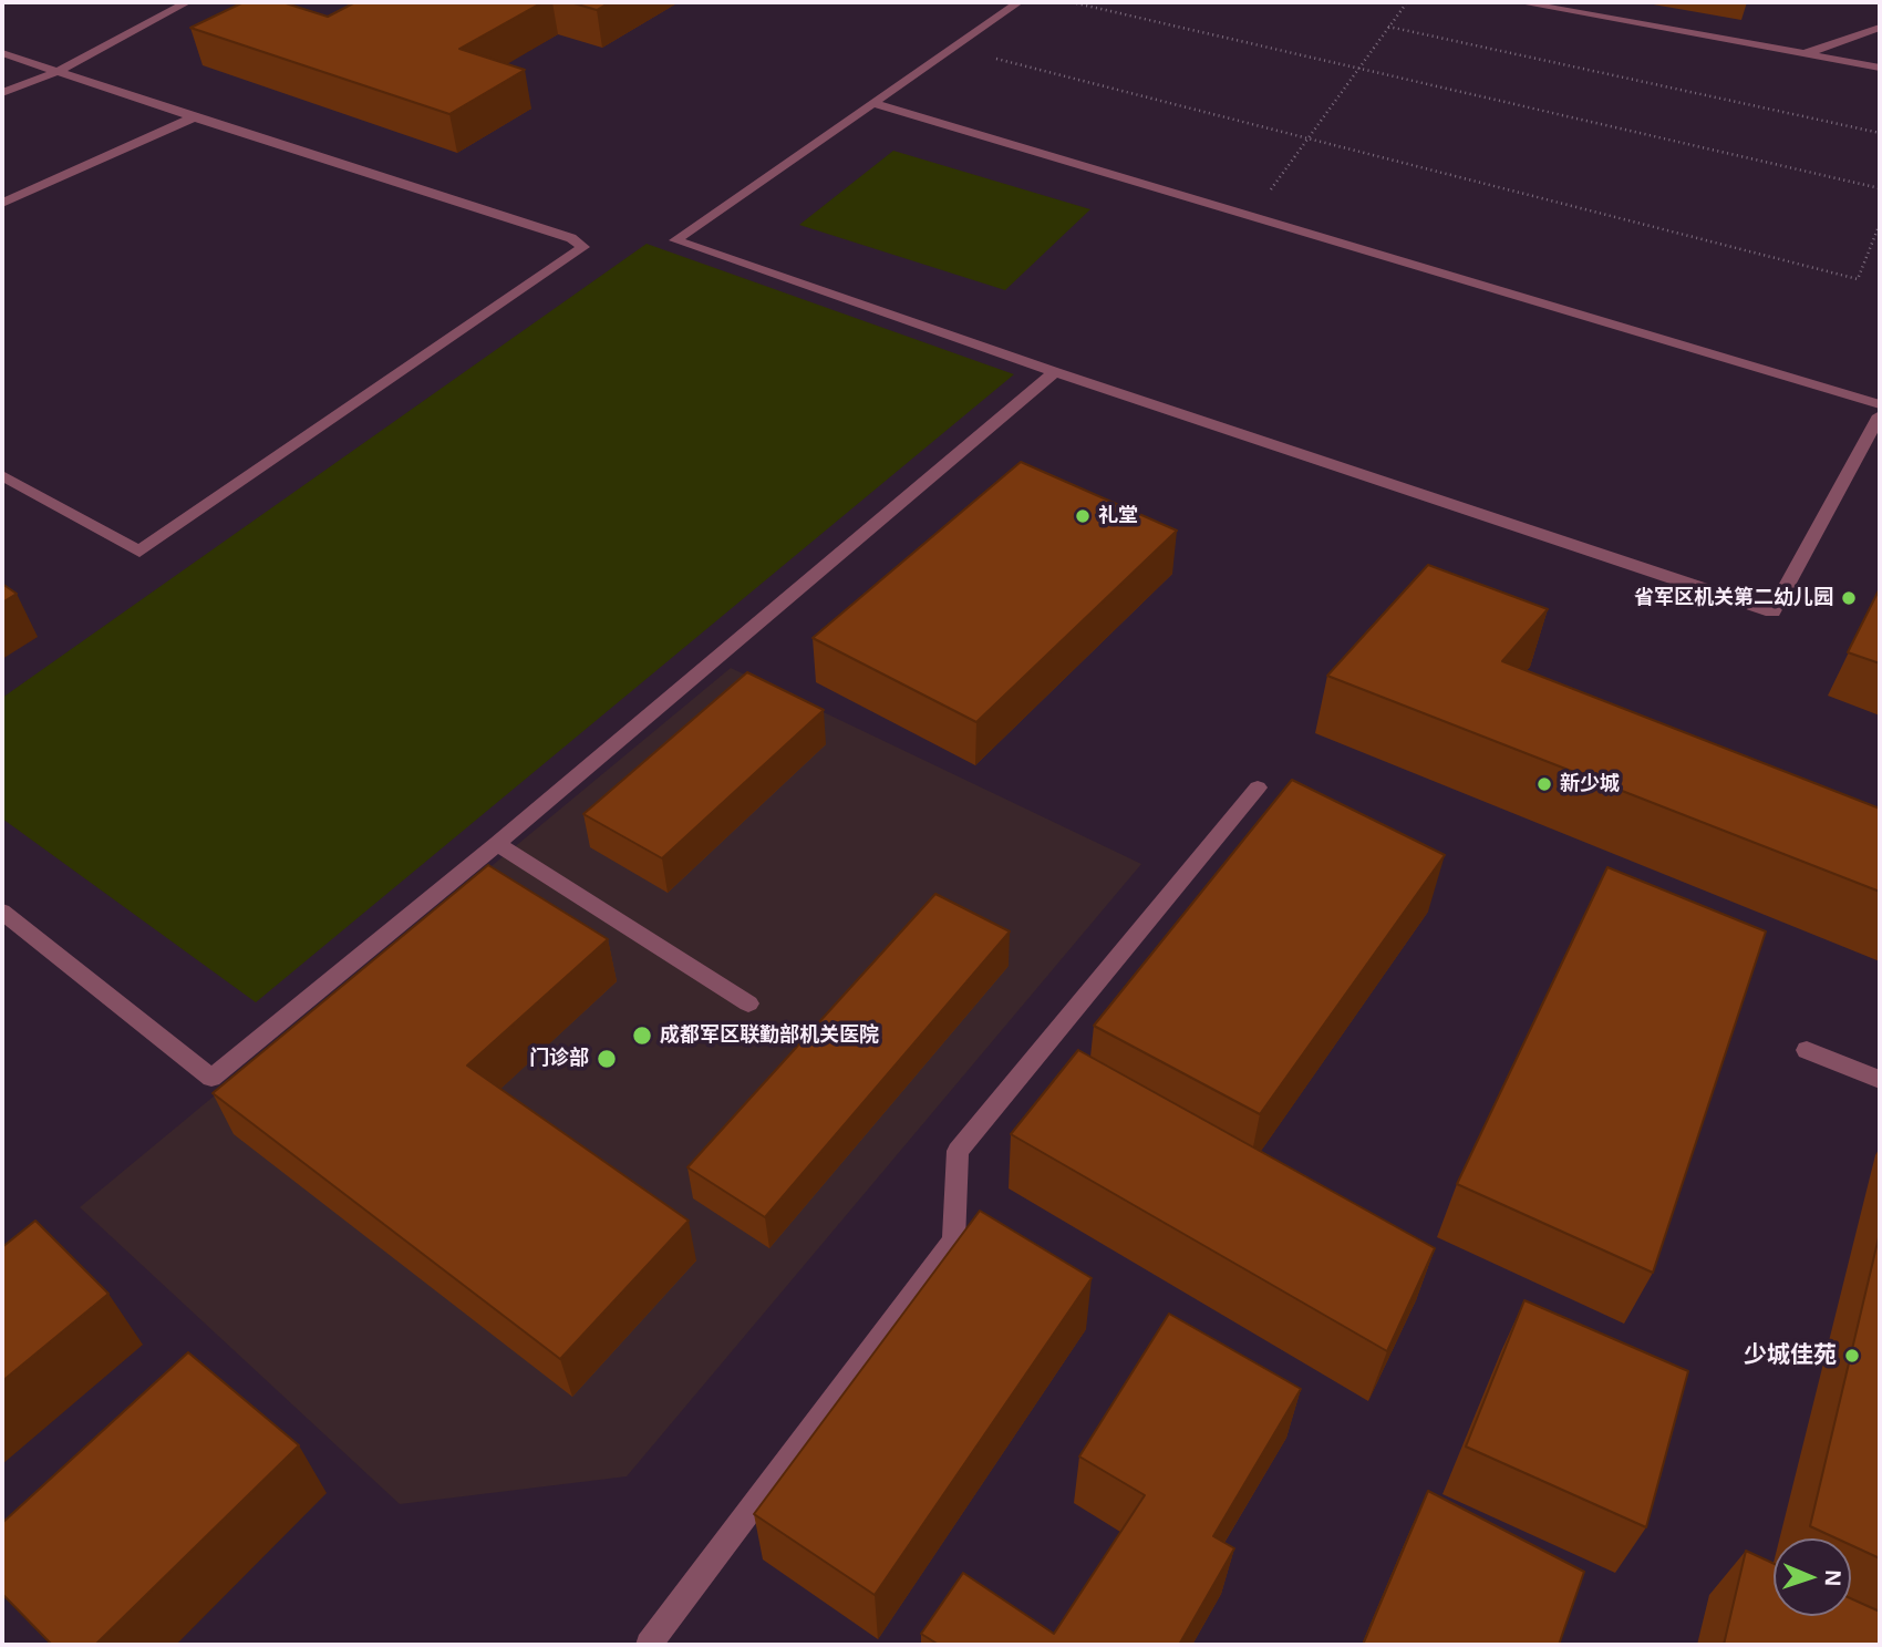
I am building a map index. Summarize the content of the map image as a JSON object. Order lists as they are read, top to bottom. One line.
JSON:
{"places":["礼堂","省军区机关第二幼儿园","新少城","成都军区联勤部机关医院","门诊部","少城佳苑"],"north":"right"}
